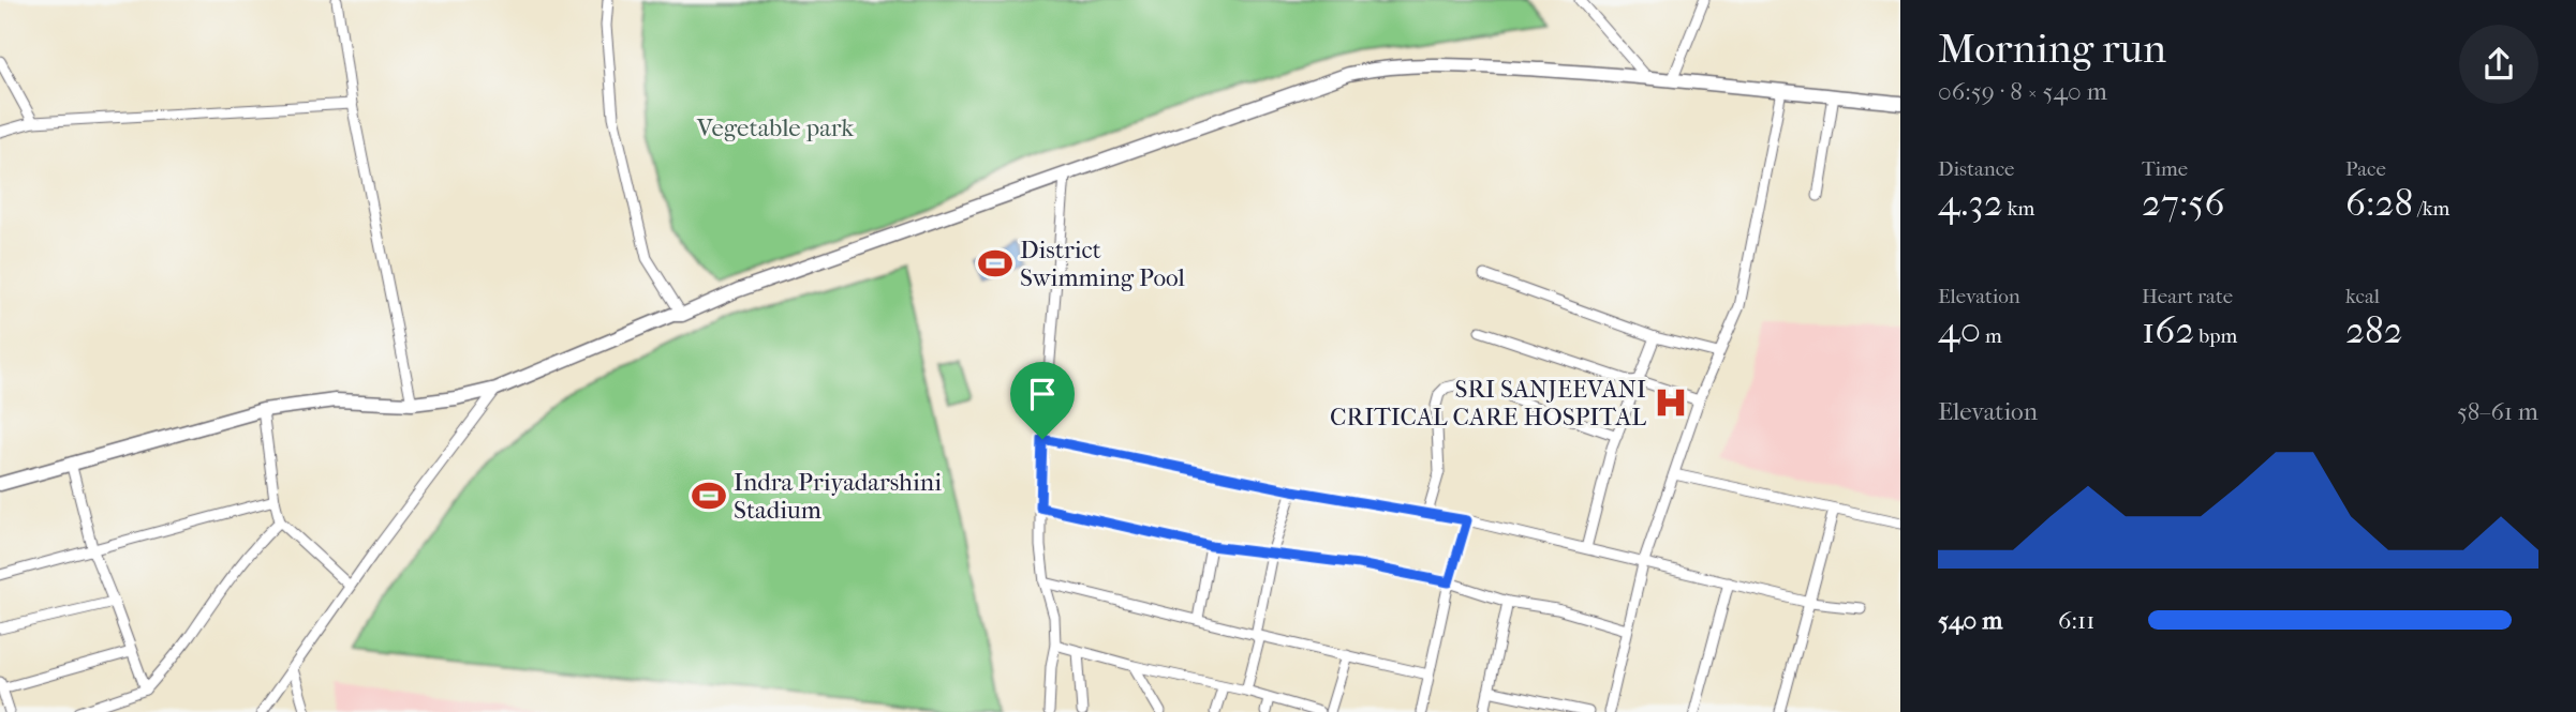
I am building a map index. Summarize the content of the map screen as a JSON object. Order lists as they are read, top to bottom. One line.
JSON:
{"parks":["Vegetable park"],"places":{"sports":["District Swimming Pool","Indra Priyadarshini Stadium"],"hospital":["SRI SANJEEVANI CRITICAL CARE HOSPITAL"]},"page":{"heading":["Morning run","06:59 · 8 × 540 m"],"stats":[["Distance","4.32 km"],["Time","27:56"],["Pace","6:28 /km"],["Elevation","40 m"],["Heart rate","162 bpm"],["kcal","282"]],"chart":["Elevation","58–61 m"],"list":[{"name":"540 m","note":"6:11"}]}}
